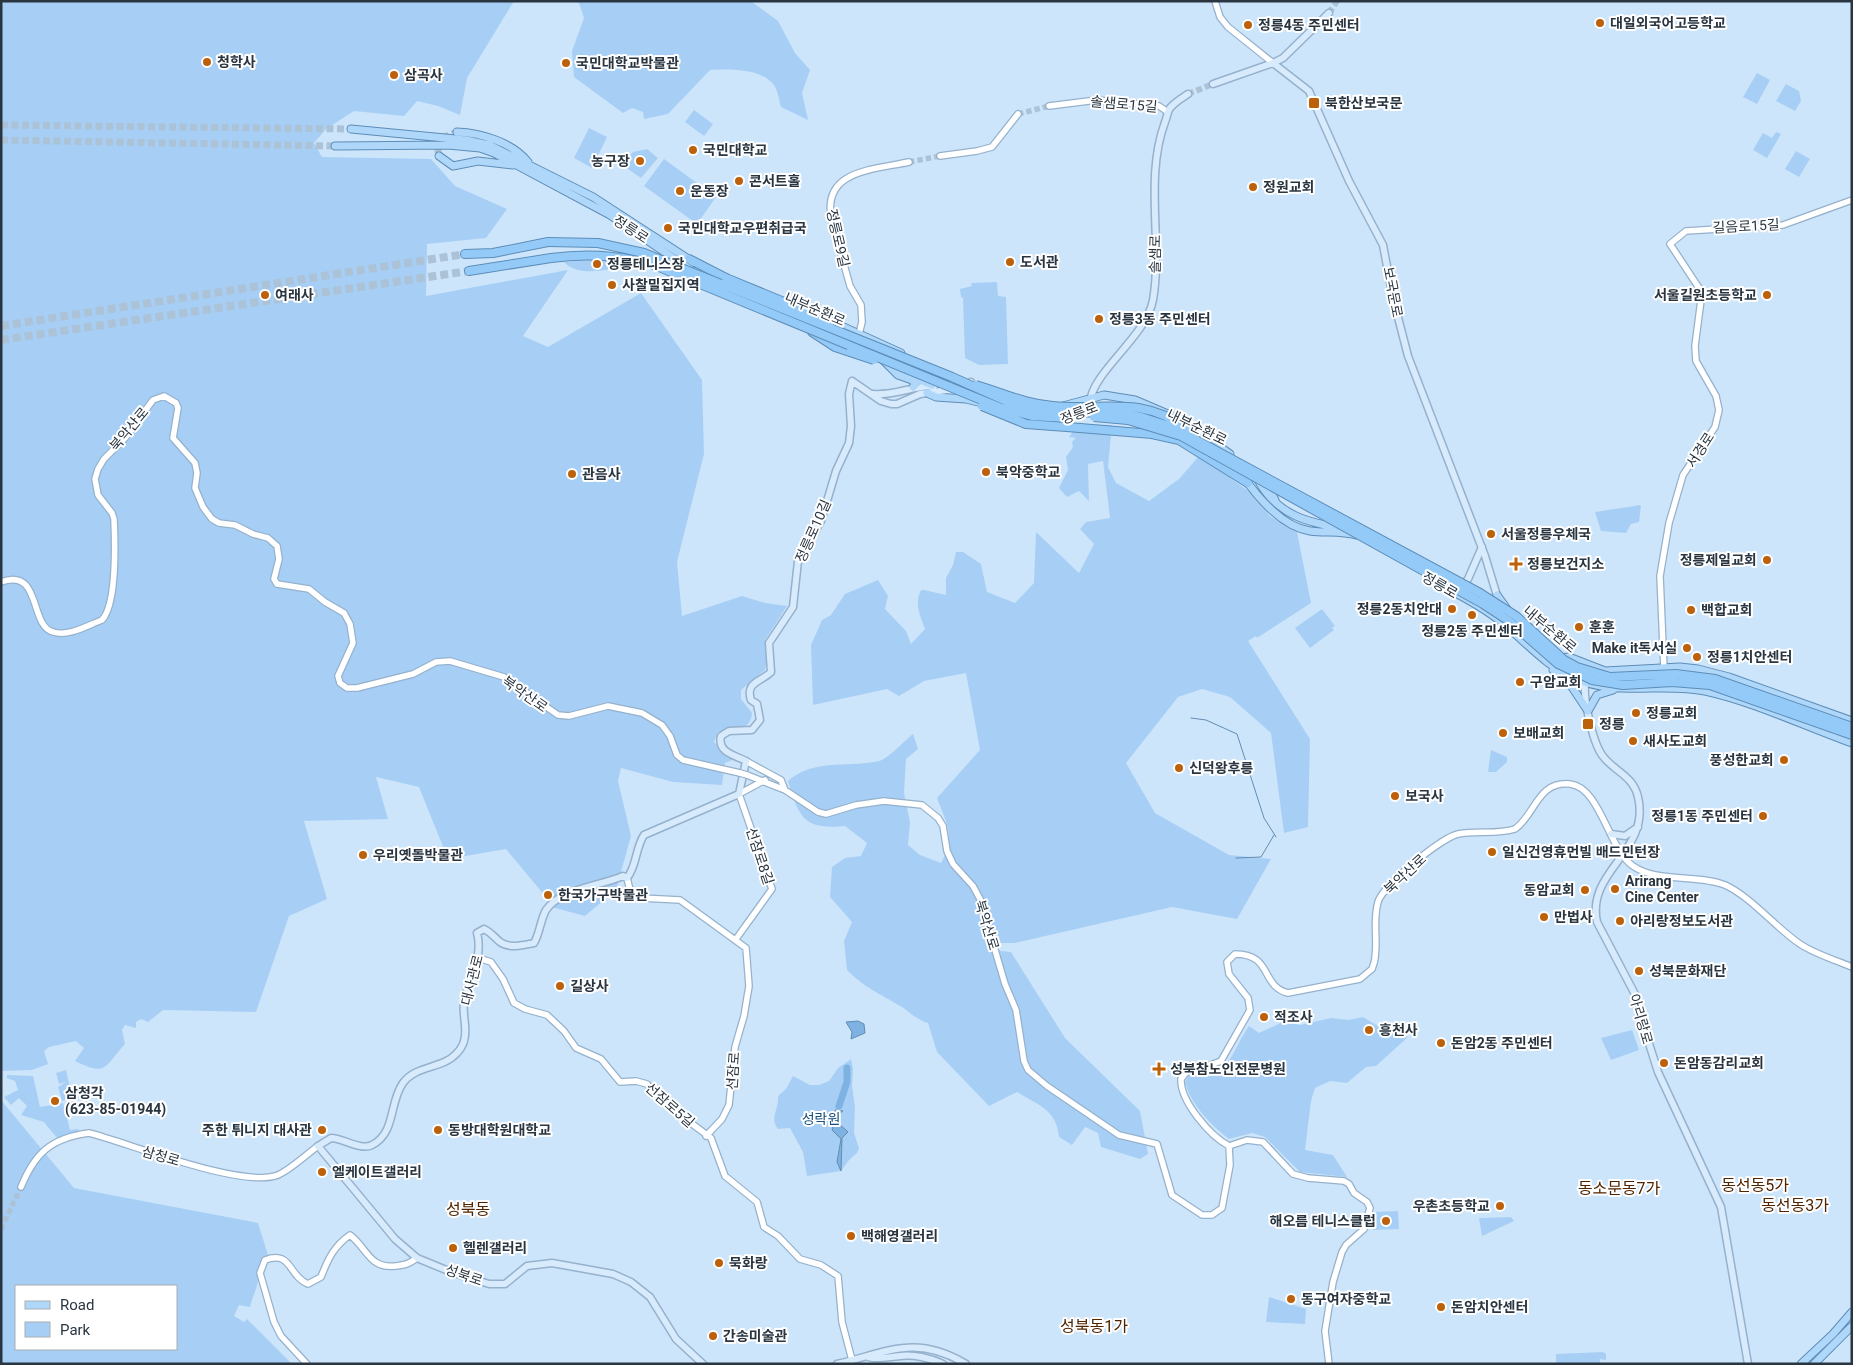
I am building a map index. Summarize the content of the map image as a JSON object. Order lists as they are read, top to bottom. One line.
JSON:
{"streets":{"highway":["내부순환로"],"main road":["정릉로","솔샘로","보국문로","정릉로10길","대사관로","아리랑로","성북로"],"street":["솔샘로15길","길음로15길","정릉로9길","북악산로","서경로","선잠로8길","선잠로","선잠로5길","삼청로"]},"crossings":[["솔샘로15길","솔샘로"],["길음로15길","서경로"],["정릉로","정릉로9길"],["정릉로","솔샘로"],["정릉로","보국문로"],["정릉로","내부순환로"],["정릉로","서경로"],["정릉로","아리랑로"],["정릉로9길","내부순환로"],["북악산로","아리랑로"],["선잠로8길","선잠로"],["대사관로","선잠로"],["대사관로","선잠로5길"],["대사관로","삼청로"],["대사관로","성북로"],["선잠로","선잠로5길"],["삼청로","성북로"]],"districts":["동선동5가","동소문동7가","동선동3가","성북동","성북동1가"],"parks":["성락원"],"places":{"other":["대일외국어고등학교","정릉4동 주민센터","청학사","국민대학교박물관","삼곡사","국민대학교","농구장","콘서트홀","정원교회","운동장","국민대학교우편취급국","도서관","정릉테니스장","사찰밀집지역","여래사","서울길원초등학교","정릉3동 주민센터","북악중학교","관음사","서울정릉우체국","정릉제일교회","정릉2동치안대","백합교회","정릉2동 주민센터","훈훈","Make it독서실","정릉1치안센터","구암교회","정릉교회","보배교회","새사도교회","풍성한교회","신덕왕후릉","보국사","정릉1동 주민센터","일신건영휴먼빌 배드민턴장","우리옛돌박물관","Arirang Cine Center","동암교회","한국가구박물관","만법사","아리랑정보도서관","성북문화재단","길상사","적조사","흥천사","돈암2동 주민센터","돈암동감리교회","삼청각 (623-85-01944)","주한 튀니지 대사관","동방대학원대학교","엘케이트갤러리","우촌초등학교","해오름 테니스클럽","백해영갤러리","헬렌갤러리","묵화랑","동구여자중학교","돈암치안센터","간송미술관"],"transit":["북한산보국문","정릉"],"health":["정릉보건지소","성북참노인전문병원"]},"legend":["Road","Park"]}
